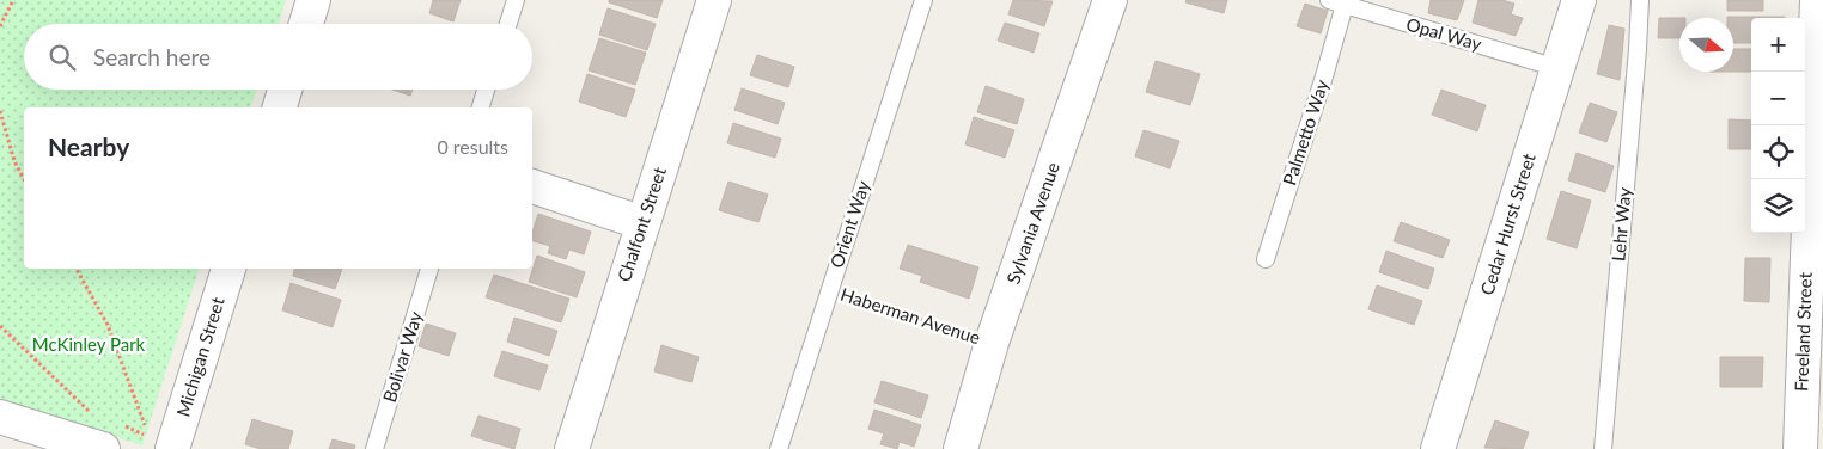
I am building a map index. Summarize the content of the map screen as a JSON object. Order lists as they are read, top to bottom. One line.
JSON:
{"streets":{"street":["Sylvania Avenue","Chalfont Street","Cedar Hurst Street","Freeland Street","Michigan Street"],"lane":["Opal Way","Palmetto Way","Orient Way","Lehr Way","Bolivar Way"],"path":["Haberman Avenue"]},"crossings":[["Opal Way","Palmetto Way"],["Opal Way","Cedar Hurst Street"],["Sylvania Avenue","Haberman Avenue"],["Orient Way","Haberman Avenue"]],"parks":["McKinley Park"],"north":"right","page":{"map_buttons":["+","−"],"search":"Search here","heading":["Nearby","0 results"]}}
